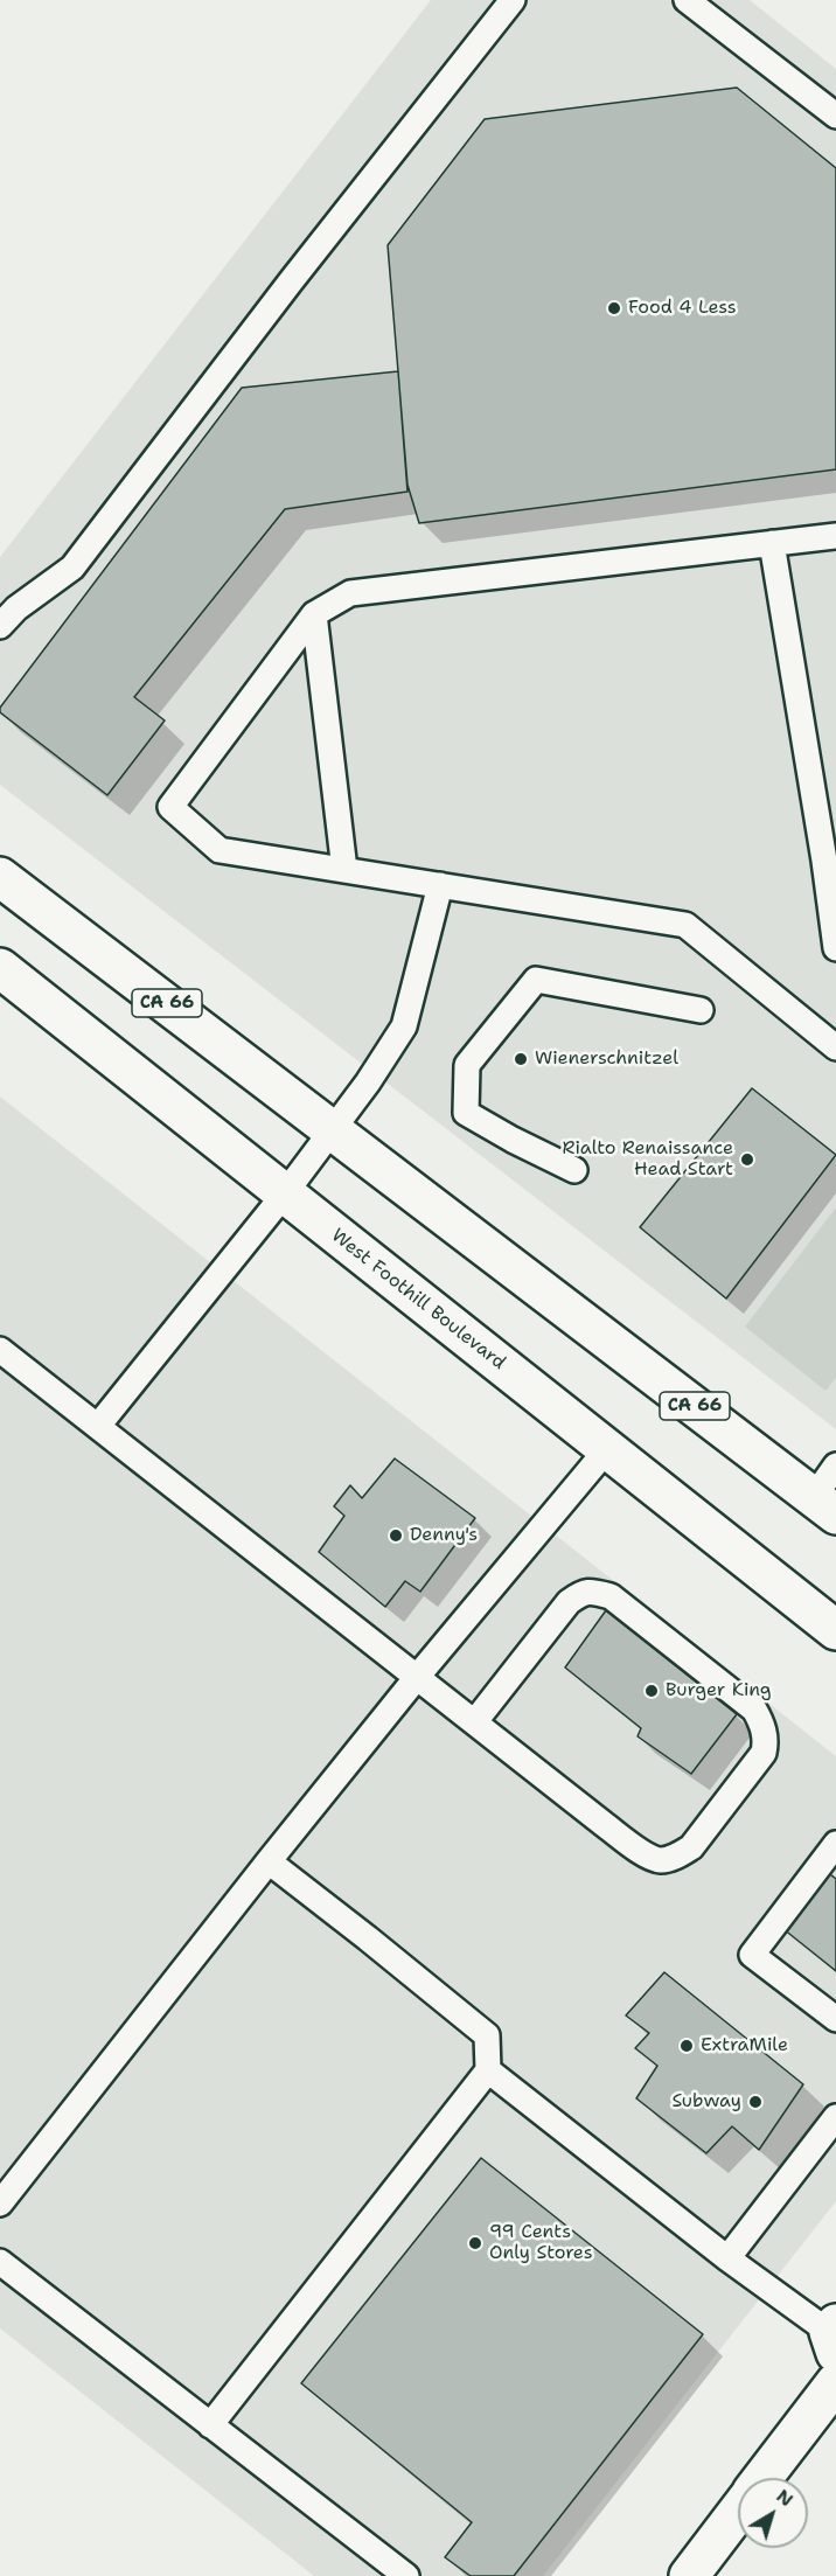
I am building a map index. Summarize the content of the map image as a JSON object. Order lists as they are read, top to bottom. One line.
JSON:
{"streets":{"main road":["CA 66","West Foothill Boulevard"]},"places":["Food 4 Less","Wienerschnitzel","Rialto Renaissance Head Start","Denny's","Burger King","ExtraMile","Subway","99 Cents Only Stores"],"north":"top right"}
